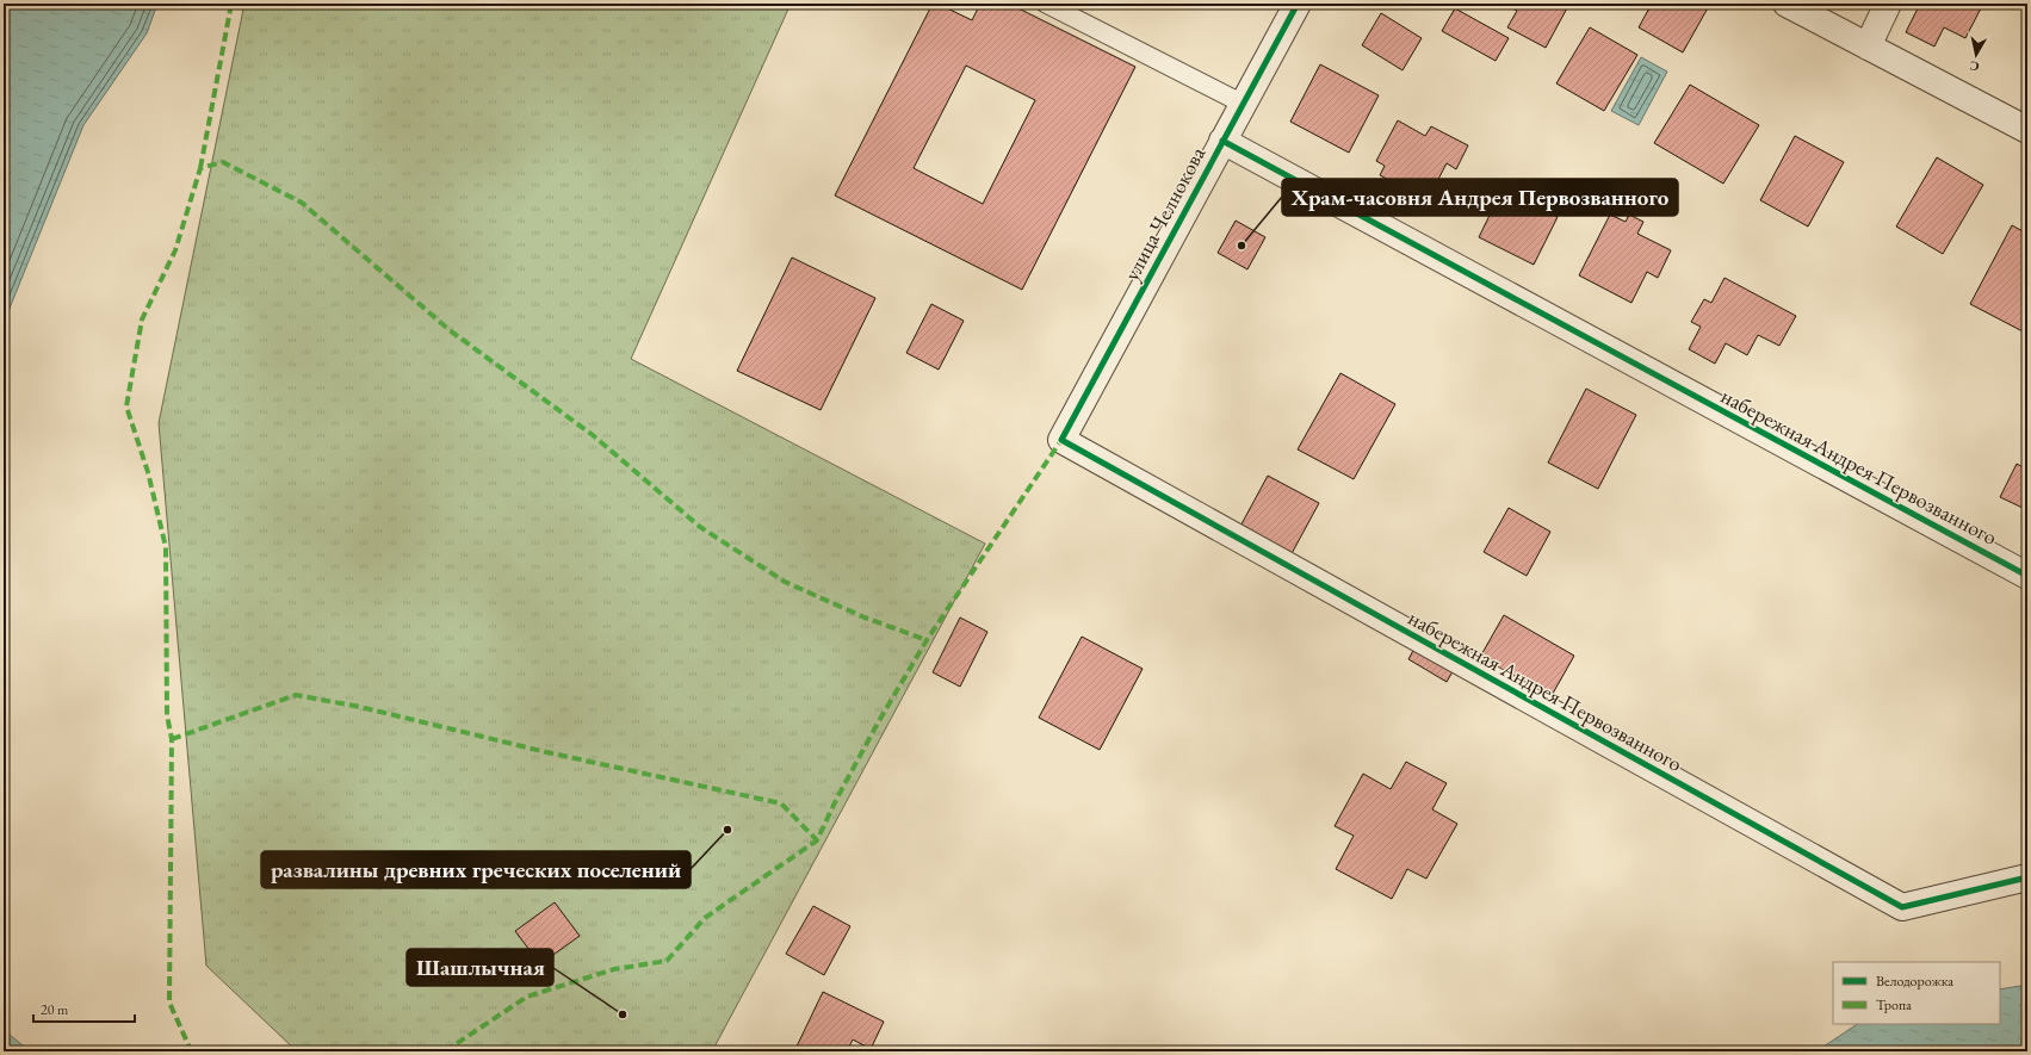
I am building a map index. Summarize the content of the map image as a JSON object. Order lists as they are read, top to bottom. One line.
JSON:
{"streets":{"street":["улица Челнокова","набережная Андрея Первозванного"]},"crossings":[["улица Челнокова","набережная Андрея Первозванного"]],"places":["Храм-часовня Андрея Первозванного","развалины древних греческих поселений","Шашлычная"],"legend":["Велодорожка","Тропа"],"scale_bar":"20 m","north":"bottom"}
